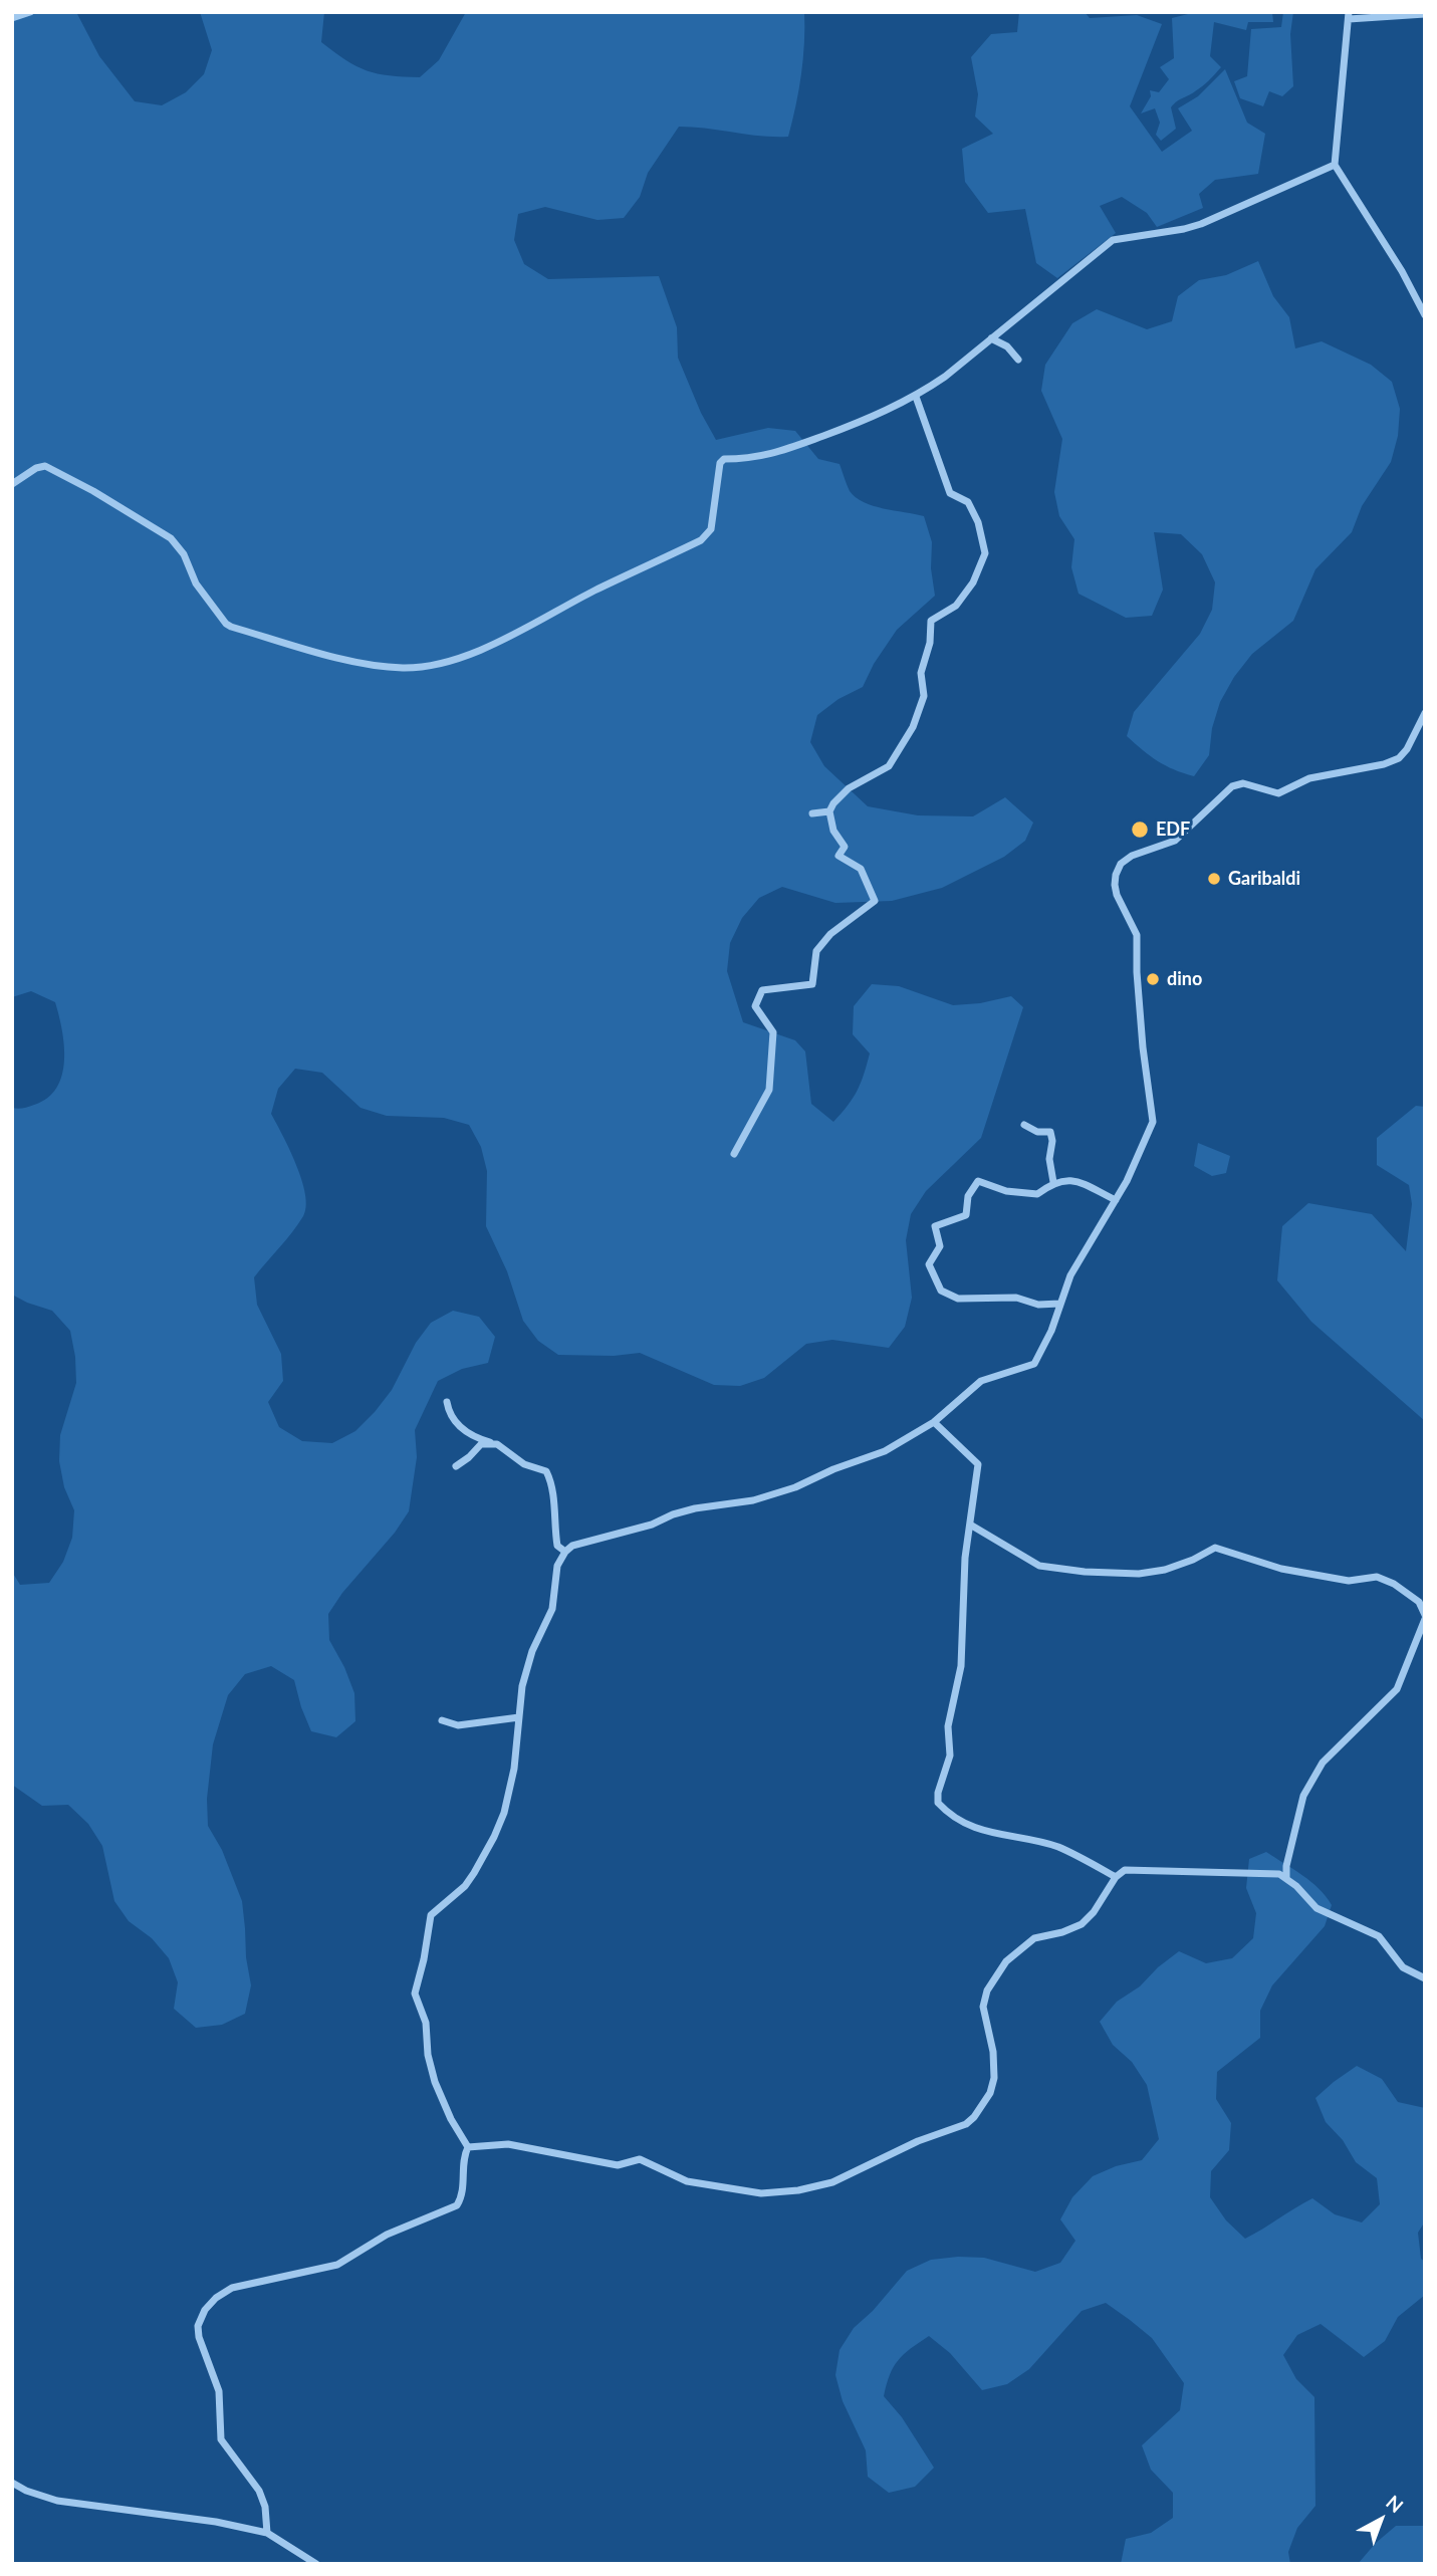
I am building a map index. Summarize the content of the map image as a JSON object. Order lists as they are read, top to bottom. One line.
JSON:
{"places":["EDF","Garibaldi","dino"],"north":"top right"}
